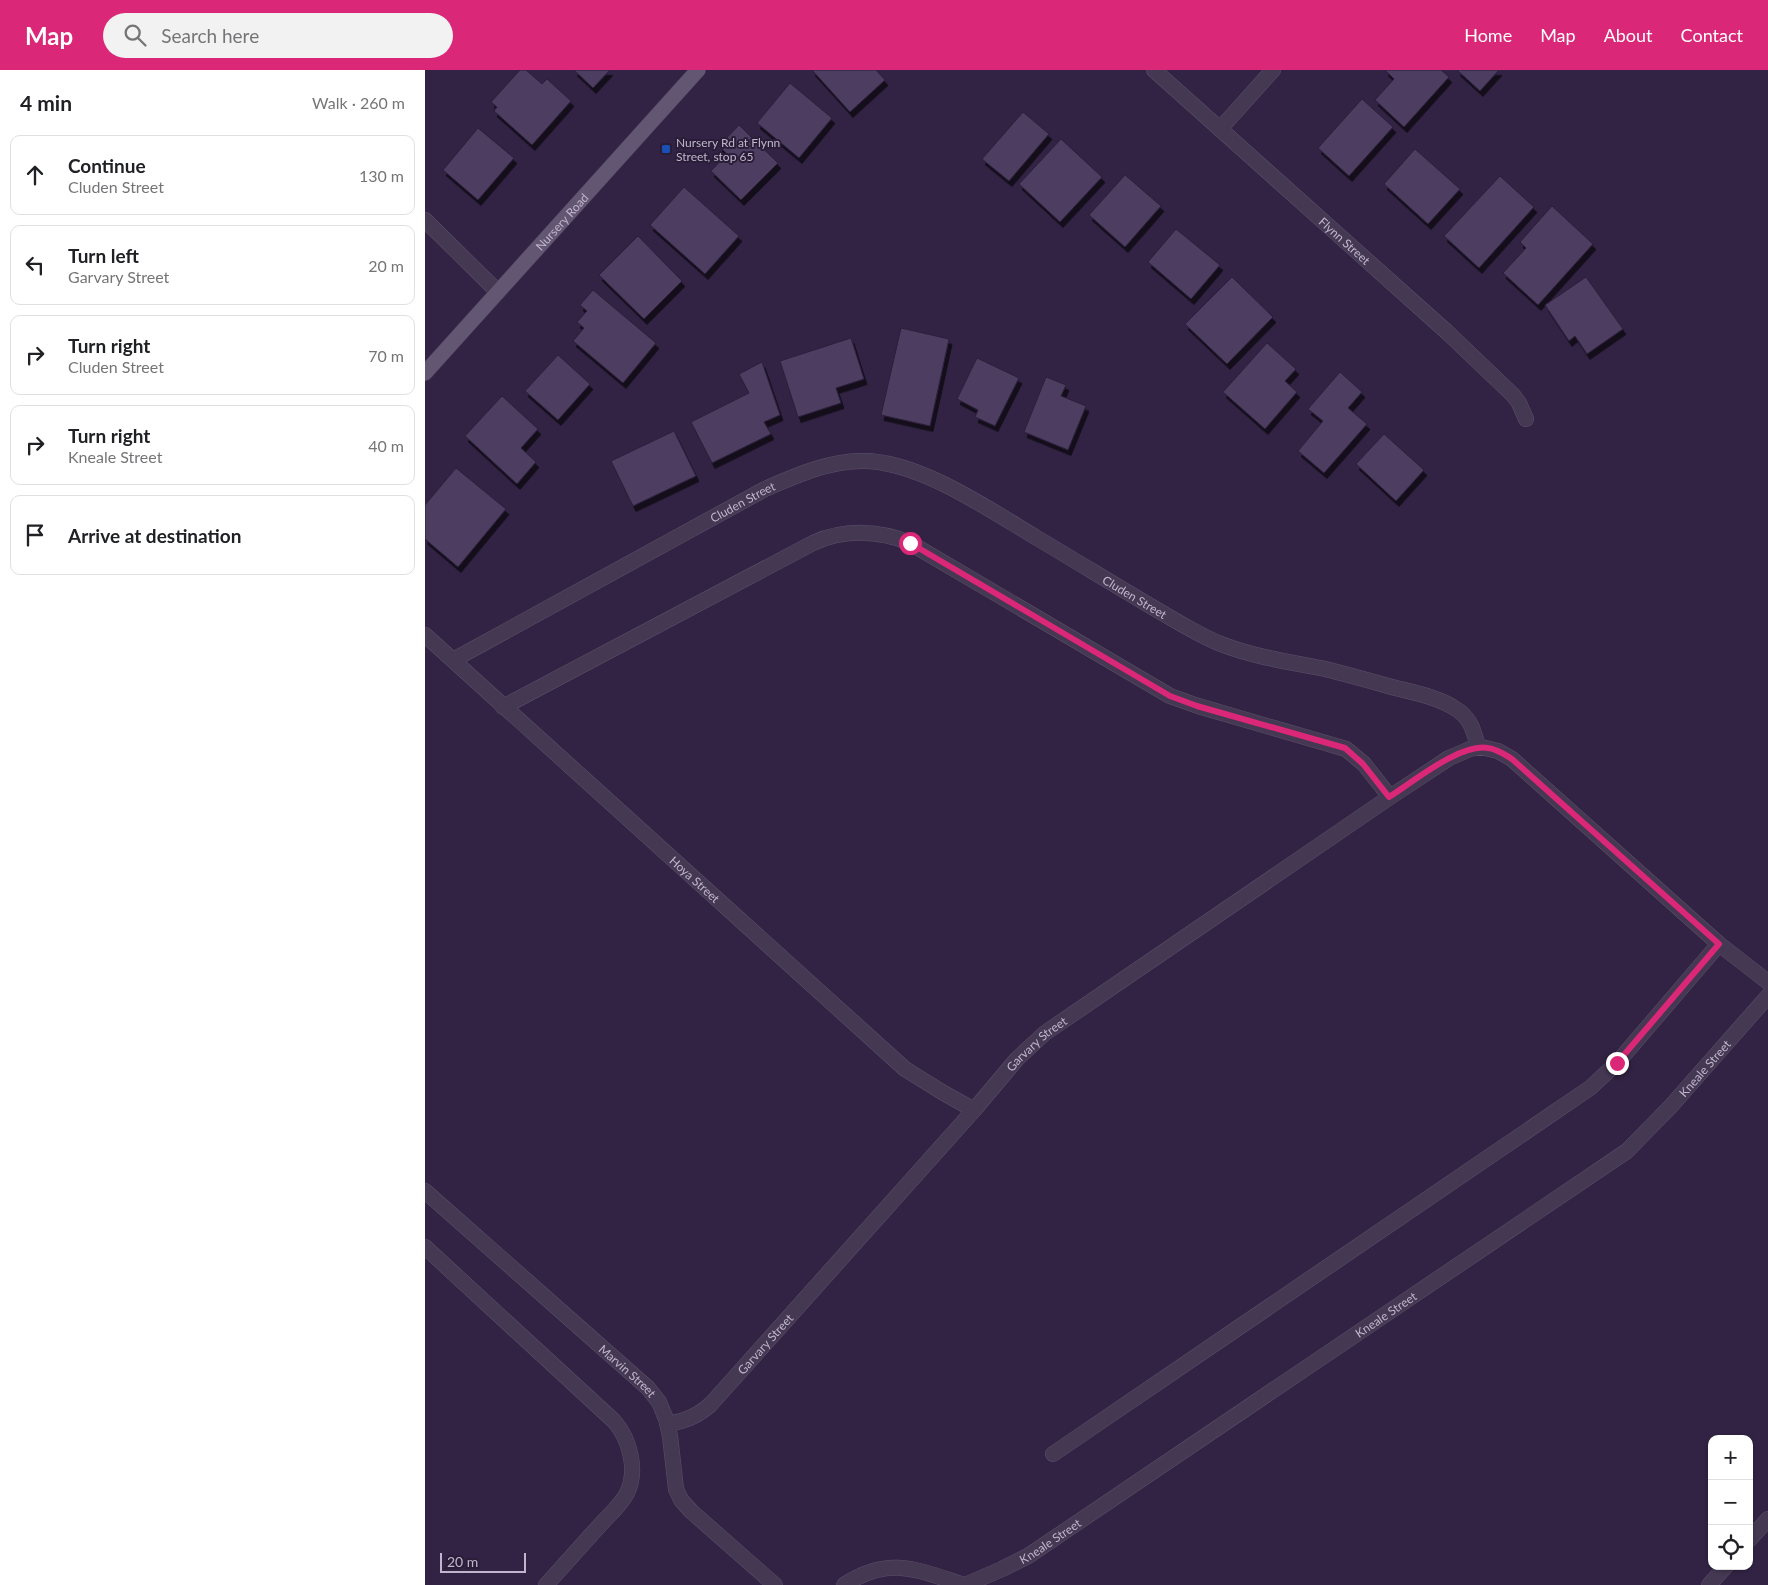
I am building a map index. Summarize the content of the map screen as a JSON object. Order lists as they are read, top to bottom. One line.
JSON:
{"streets":{"main road":["Nursery Road"],"street":["Flynn Street","Cluden Street","Hoya Street","Garvary Street","Kneale Street","Marvin Street"]},"crossings":[["Cluden Street","Hoya Street"],["Cluden Street","Garvary Street"],["Hoya Street","Garvary Street"],["Garvary Street","Marvin Street"]],"places":{"transit":["Nursery Rd at Flynn Street, stop 65"]},"scale_bar":"20 m","page":{"header":"Map","search":"Search here","nav":["Home","Map","About","Contact"],"heading":["4 min","Walk · 260 m"],"list":[["Continue","Cluden Street","130 m"],["Turn left","Garvary Street","20 m"],["Turn right","Cluden Street","70 m"],["Turn right","Kneale Street","40 m"],"Arrive at destination"],"map_buttons":["+","−"],"scale":"20 m"}}
